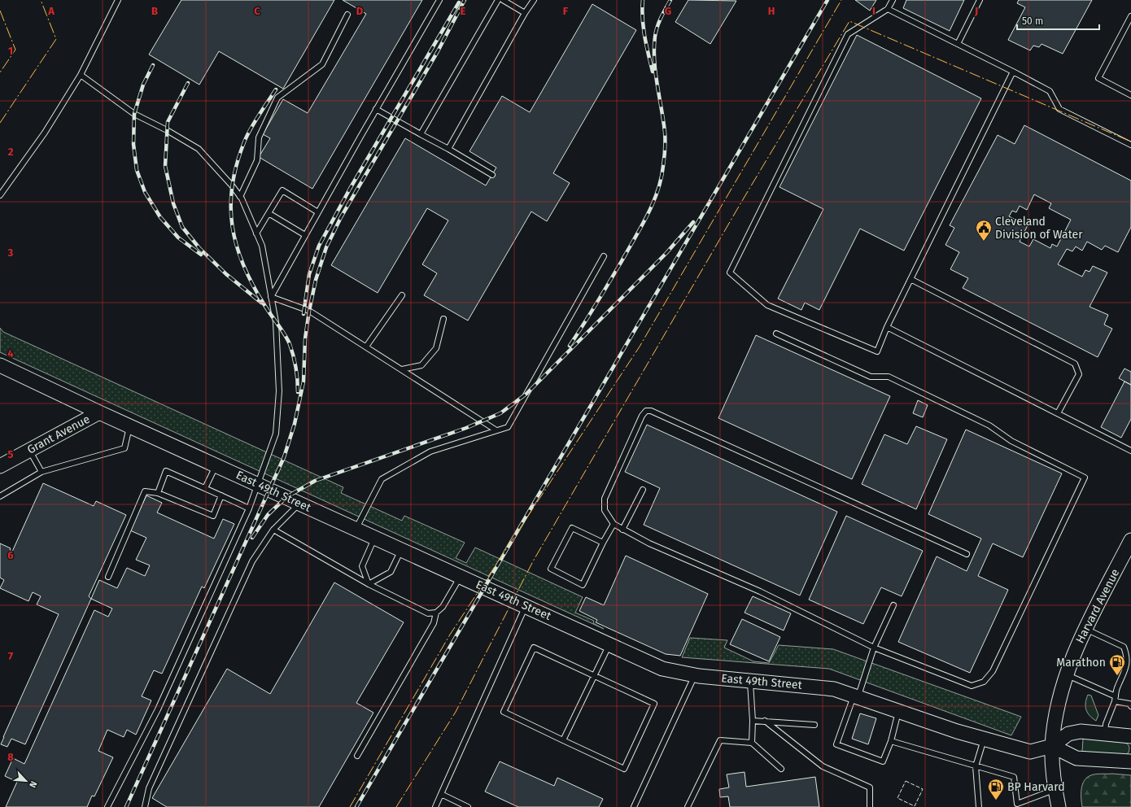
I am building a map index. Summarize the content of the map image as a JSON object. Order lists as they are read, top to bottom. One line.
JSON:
{"streets":{"street":["Grant Avenue","East 49th Street","Harvard Avenue"]},"crossings":[["Grant Avenue","East 49th Street"],["East 49th Street","Harvard Avenue"]],"places":{"public building":["Cleveland Division of Water"],"fuel station":["Marathon","BP Harvard"]},"scale_bar":"50 m","north":"bottom right","grid":{"columns":["A","B","C","D","E","F","G","H","I","J"],"rows":["1","2","3","4","5","6","7","8"]}}
